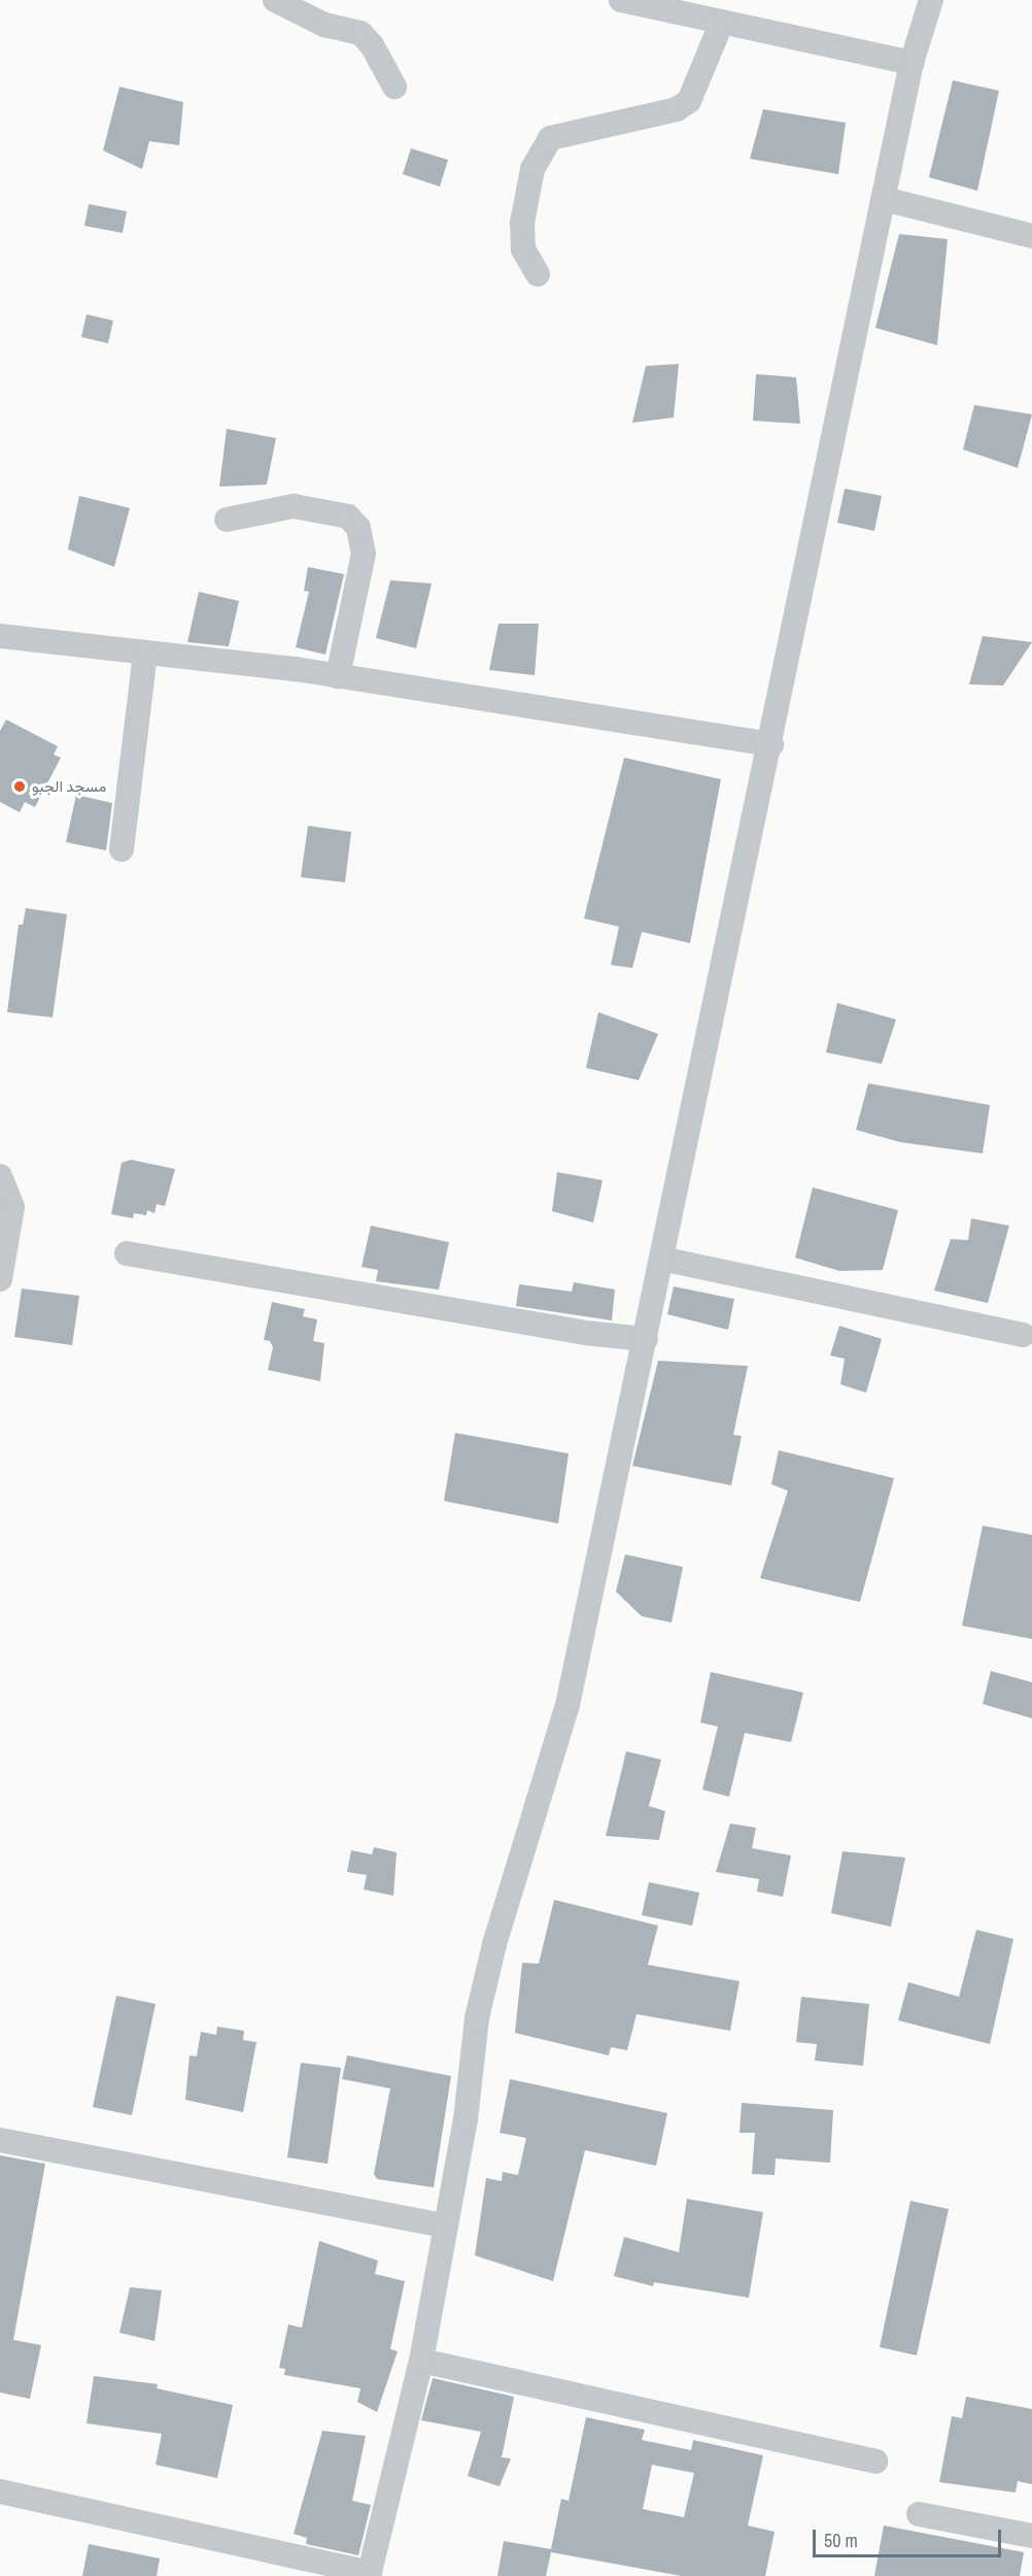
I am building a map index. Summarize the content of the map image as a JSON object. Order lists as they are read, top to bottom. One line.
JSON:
{"places":["مسجد الجبو"],"scale_bar":"50 m"}
